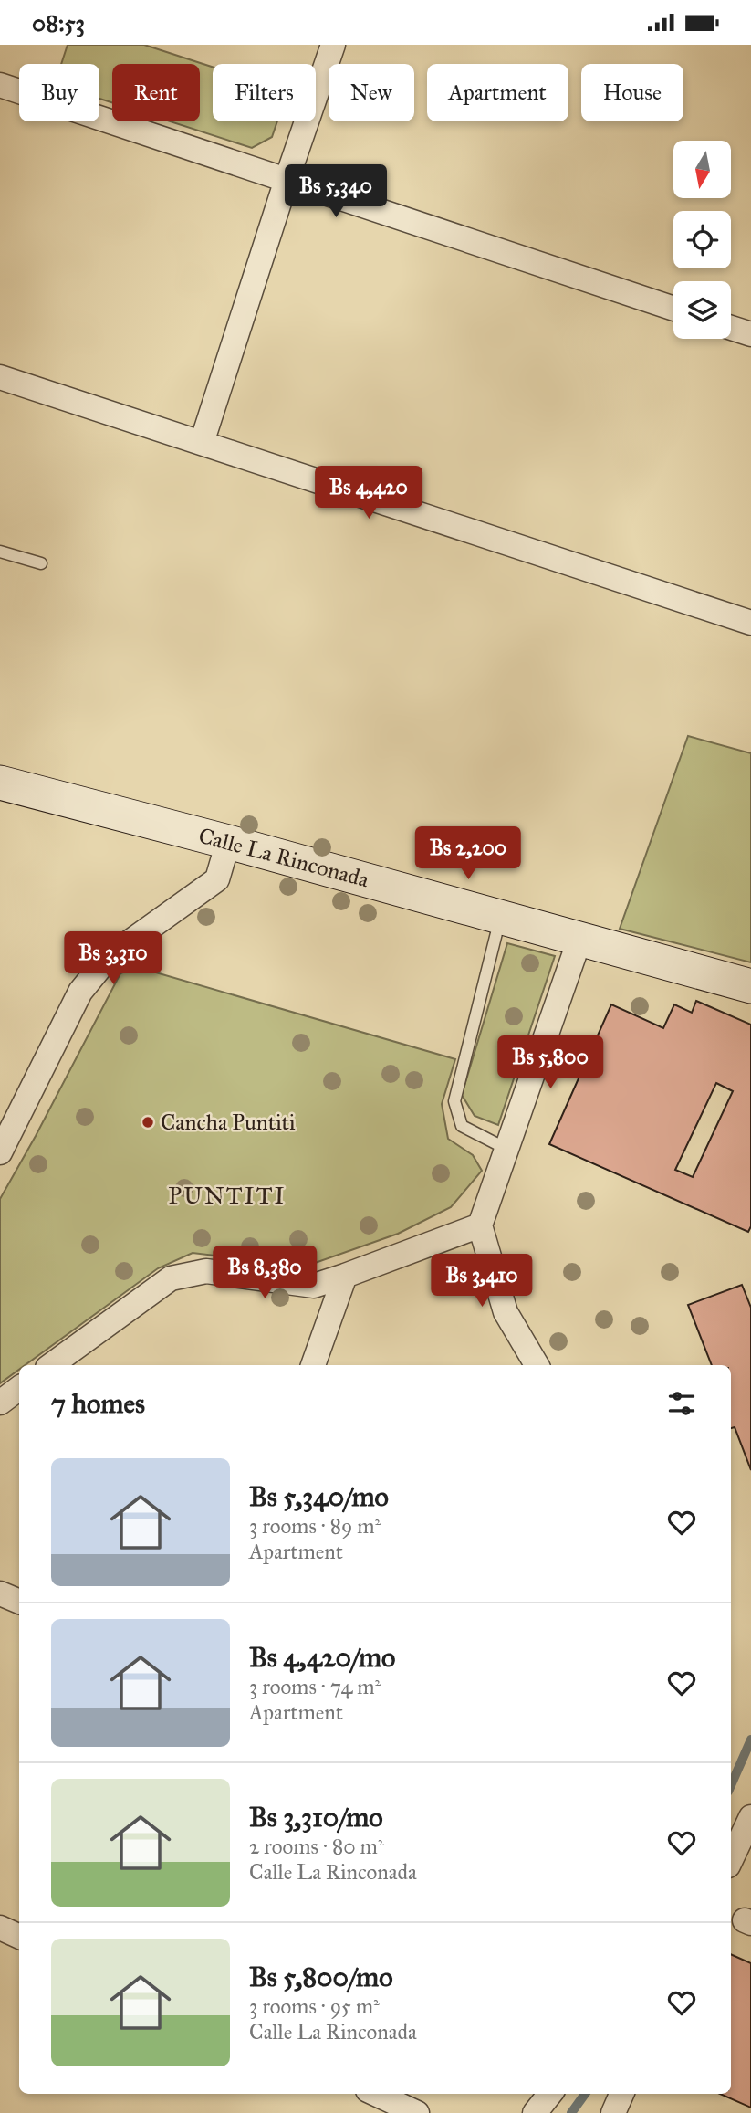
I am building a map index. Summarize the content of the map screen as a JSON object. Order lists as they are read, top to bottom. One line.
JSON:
{"streets":{"street":["Calle La Rinconada"]},"districts":["PUNTITI"],"places":["Cancha Puntiti"],"north":"bottom","page":{"status":"08:53","chip":["Buy","Rent","Filters","New","Apartment","House"],"price":["Bs 5,340","Bs 4,420","Bs 2,200","Bs 3,310","Bs 5,800","Bs 8,380","Bs 3,410"],"heading":"7 homes","list":[{"name":"Bs 5,340/mo","note":"3 rooms · 89 m² · Apartment"},{"name":"Bs 4,420/mo","note":"3 rooms · 74 m² · Apartment"},{"name":"Bs 3,310/mo","note":"2 rooms · 80 m² · Calle La Rinconada"},{"name":"Bs 5,800/mo","note":"3 rooms · 95 m² · Calle La Rinconada"}]}}
